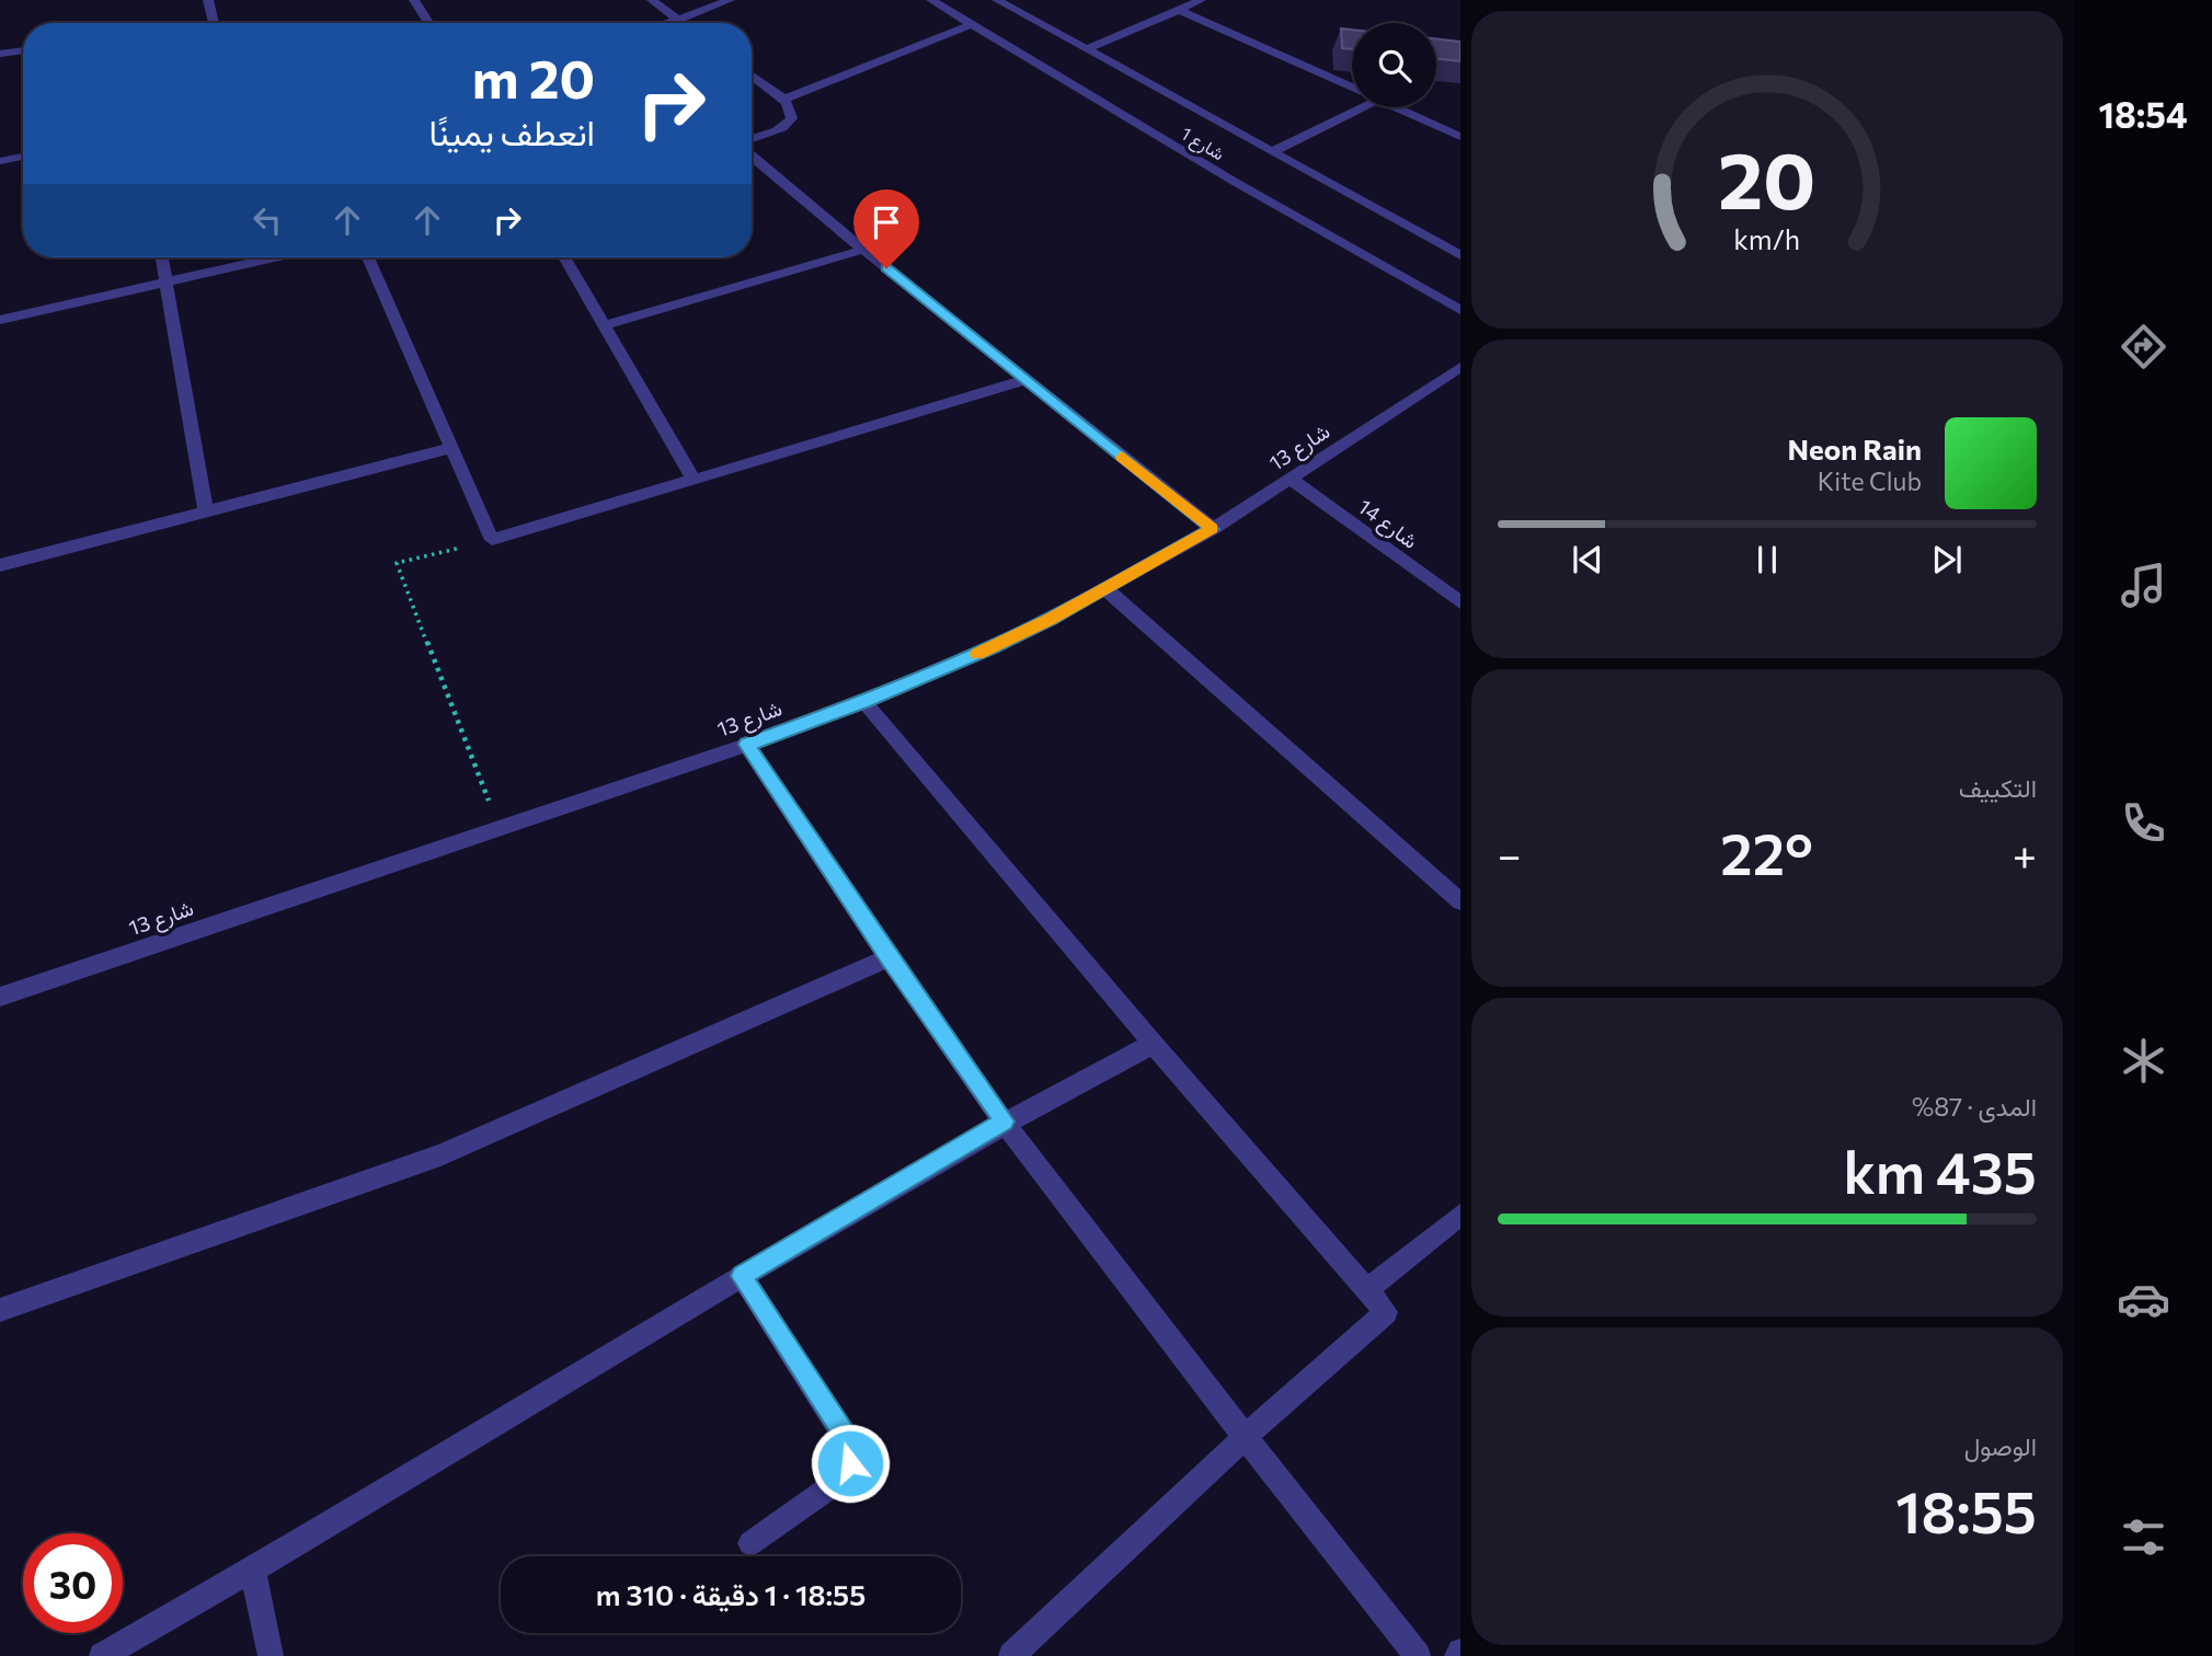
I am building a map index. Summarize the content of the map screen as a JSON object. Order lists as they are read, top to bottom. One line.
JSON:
{"streets":{"street":["شارع 1","شارع 13","شارع 14"]},"crossings":[["شارع 13","شارع 14"]],"page":{"tabs":"18:54","turn":["20 m","انعطف يمينًا"],"song":["Neon Rain","Kite Club"],"tile":["التكييف",["المدى · 87%","435 km"],["الوصول","18:55"]],"heat":["−","22°","+"],"limit":"30","trip":"18:55 · 1 دقيقة · 310 m","gauge":["20","km/h"]}}
